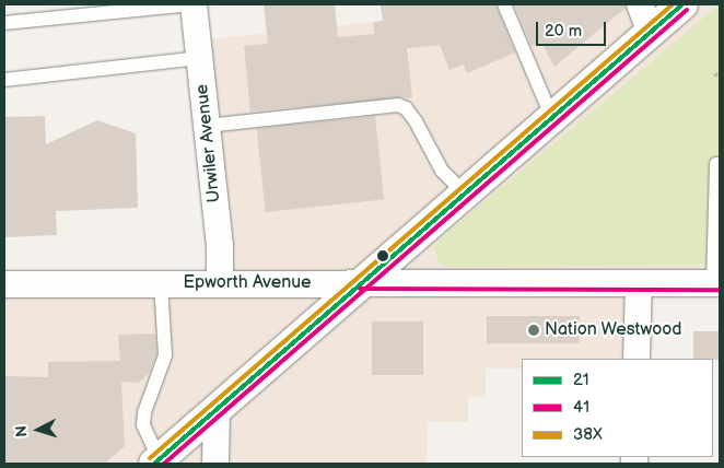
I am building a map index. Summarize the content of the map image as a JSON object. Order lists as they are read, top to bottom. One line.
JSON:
{"streets":{"street":["Urwiler Avenue","Epworth Avenue"]},"crossings":[["Urwiler Avenue","Epworth Avenue"]],"places":["Nation Westwood"],"lines":["transit line 21","transit line 38X","transit line 41"],"legend":["21","41","38X"],"scale_bar":"20 m","north":"left"}
